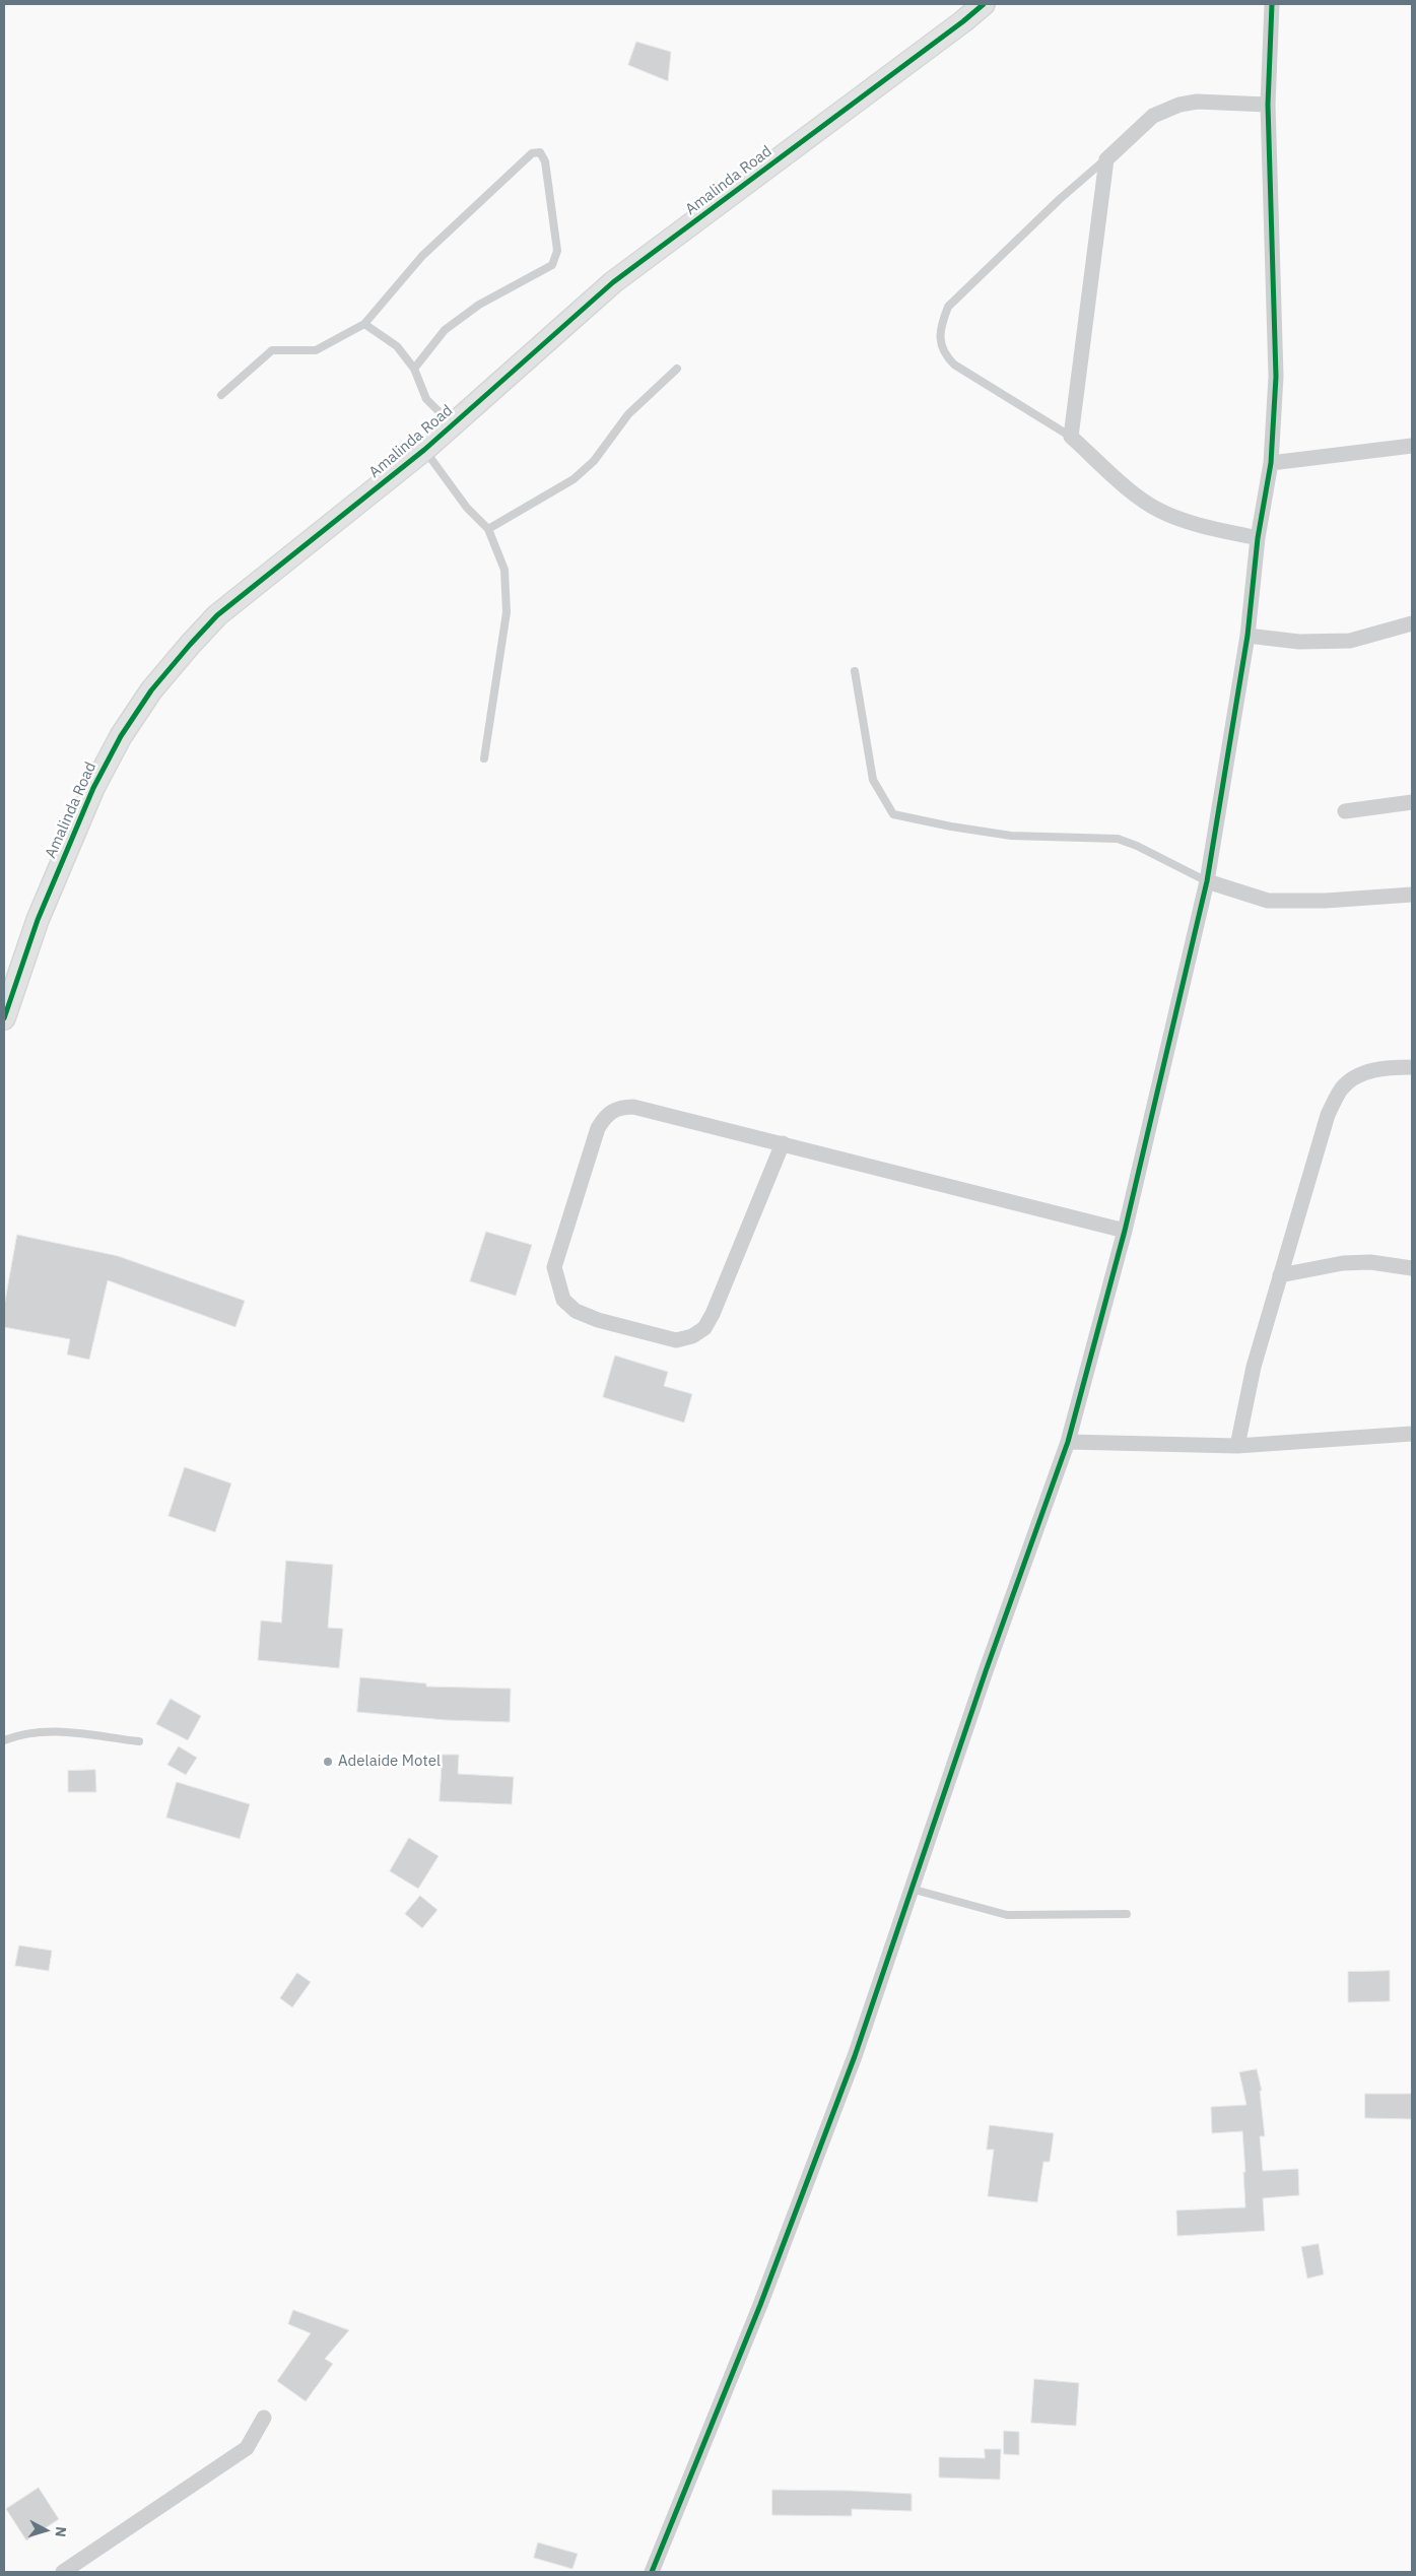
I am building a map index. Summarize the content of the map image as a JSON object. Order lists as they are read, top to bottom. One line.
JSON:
{"streets":{"street":["Amalinda Road"]},"places":["Adelaide Motel"],"north":"right"}
